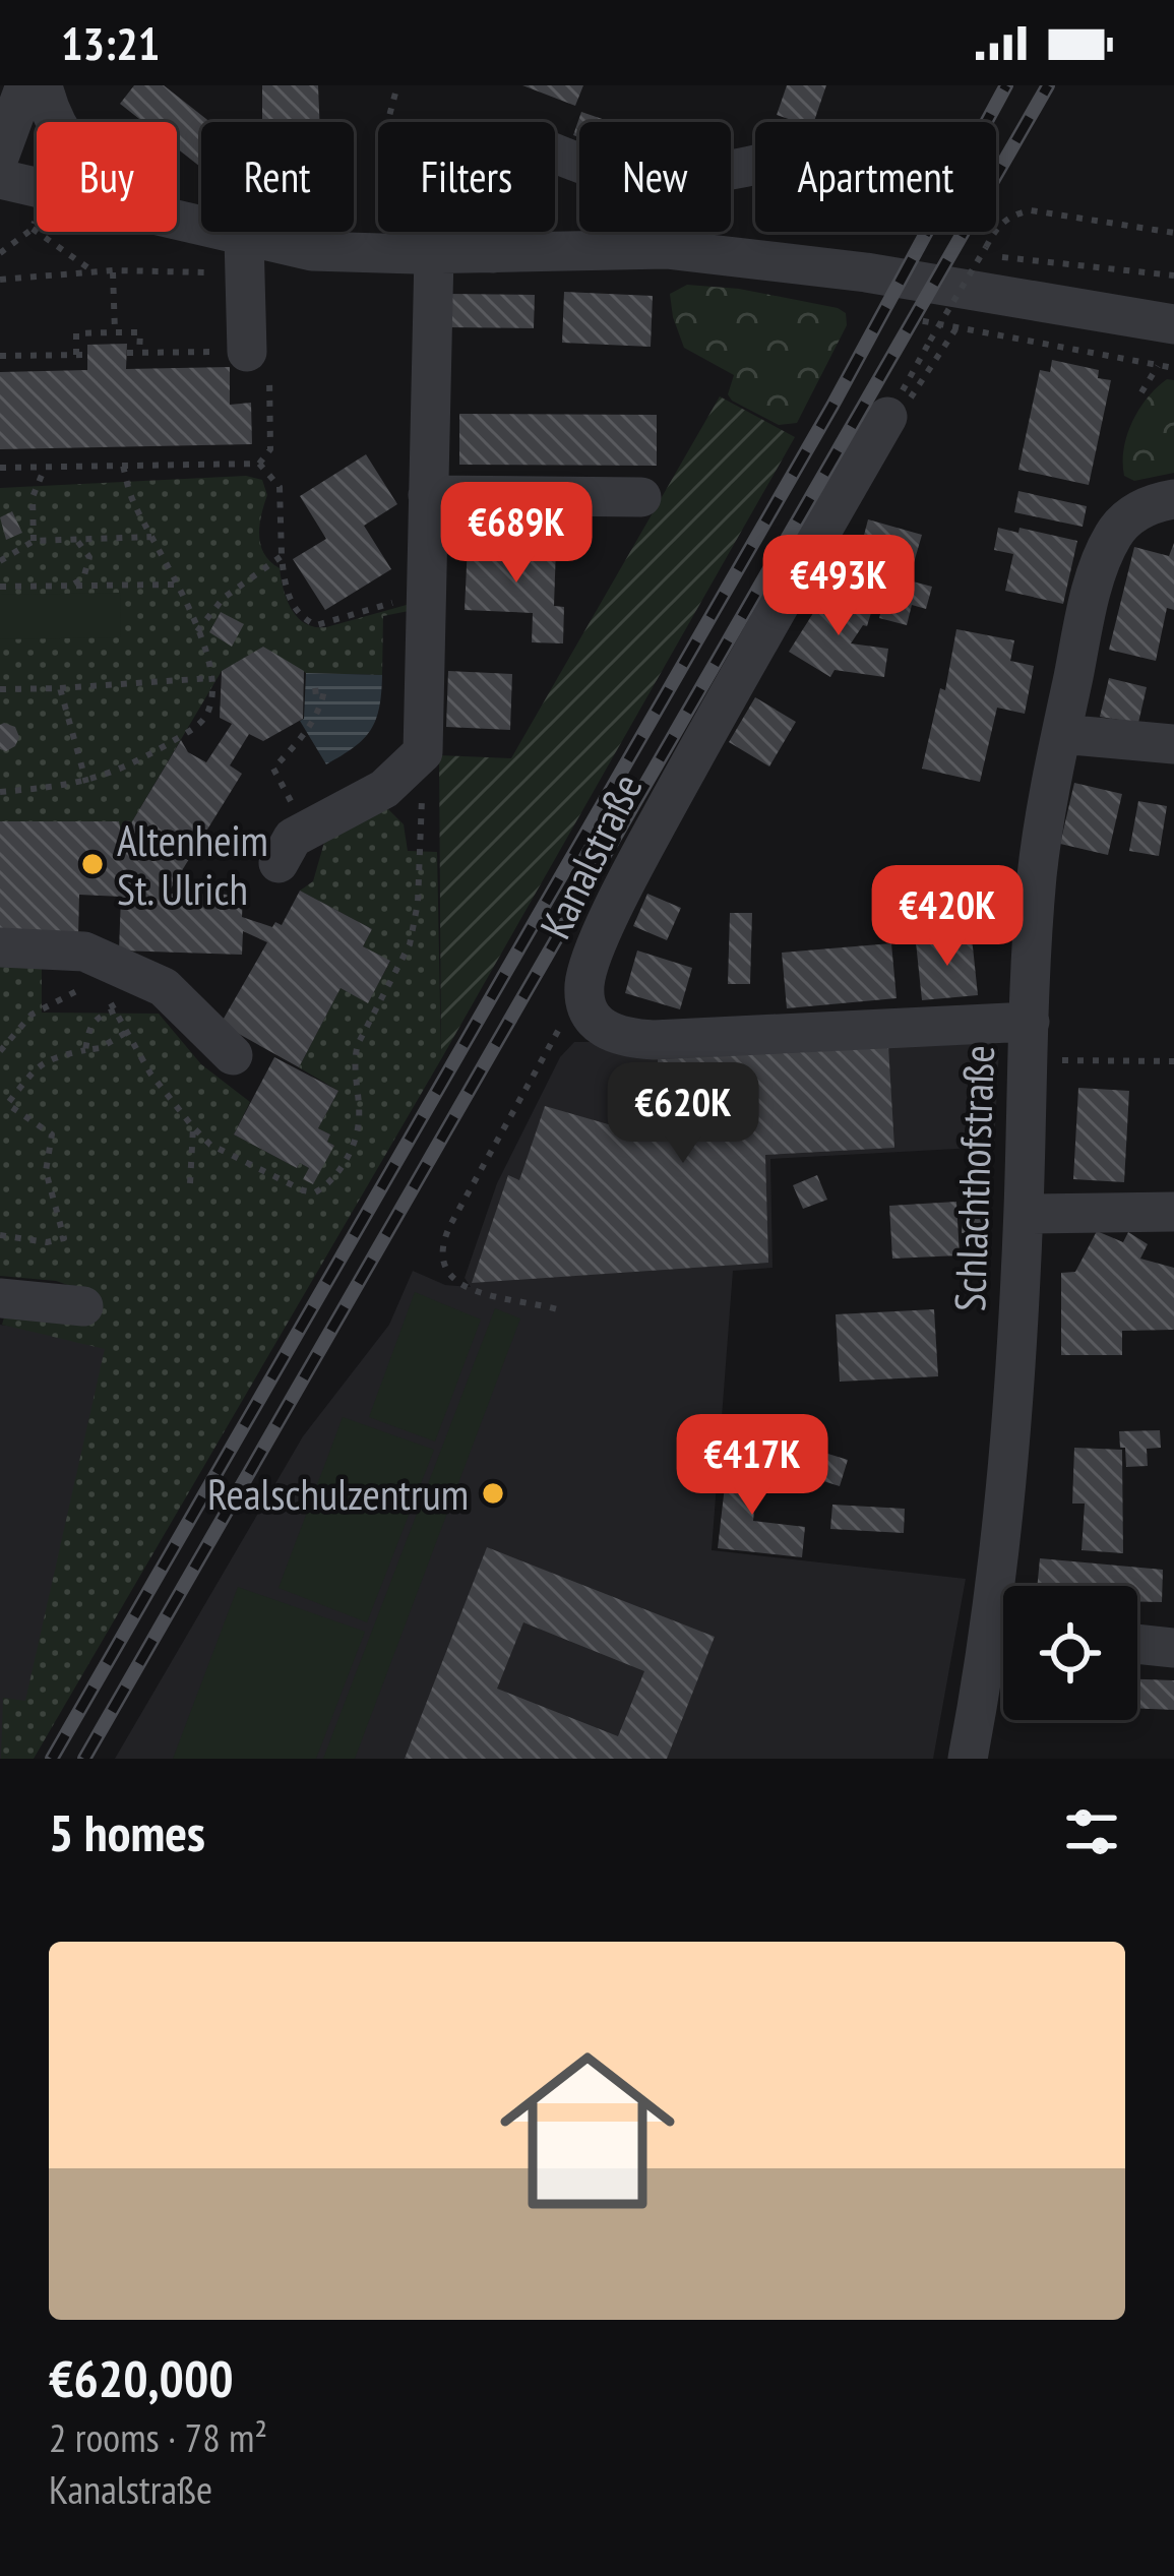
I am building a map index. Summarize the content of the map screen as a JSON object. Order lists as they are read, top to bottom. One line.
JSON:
{"streets":{"street":["Kanalstraße","Schlachthofstraße"]},"crossings":[["Kanalstraße","Schlachthofstraße"]],"places":["Altenheim St. Ulrich","Realschulzentrum"],"page":{"status":"13:21","chip":["Buy","Rent","Filters","New","Apartment"],"price":["€689K","€493K","€420K","€620K","€417K"],"heading":"5 homes","list":[{"name":"€620,000","note":"2 rooms · 78 m² · Kanalstraße"}]}}
